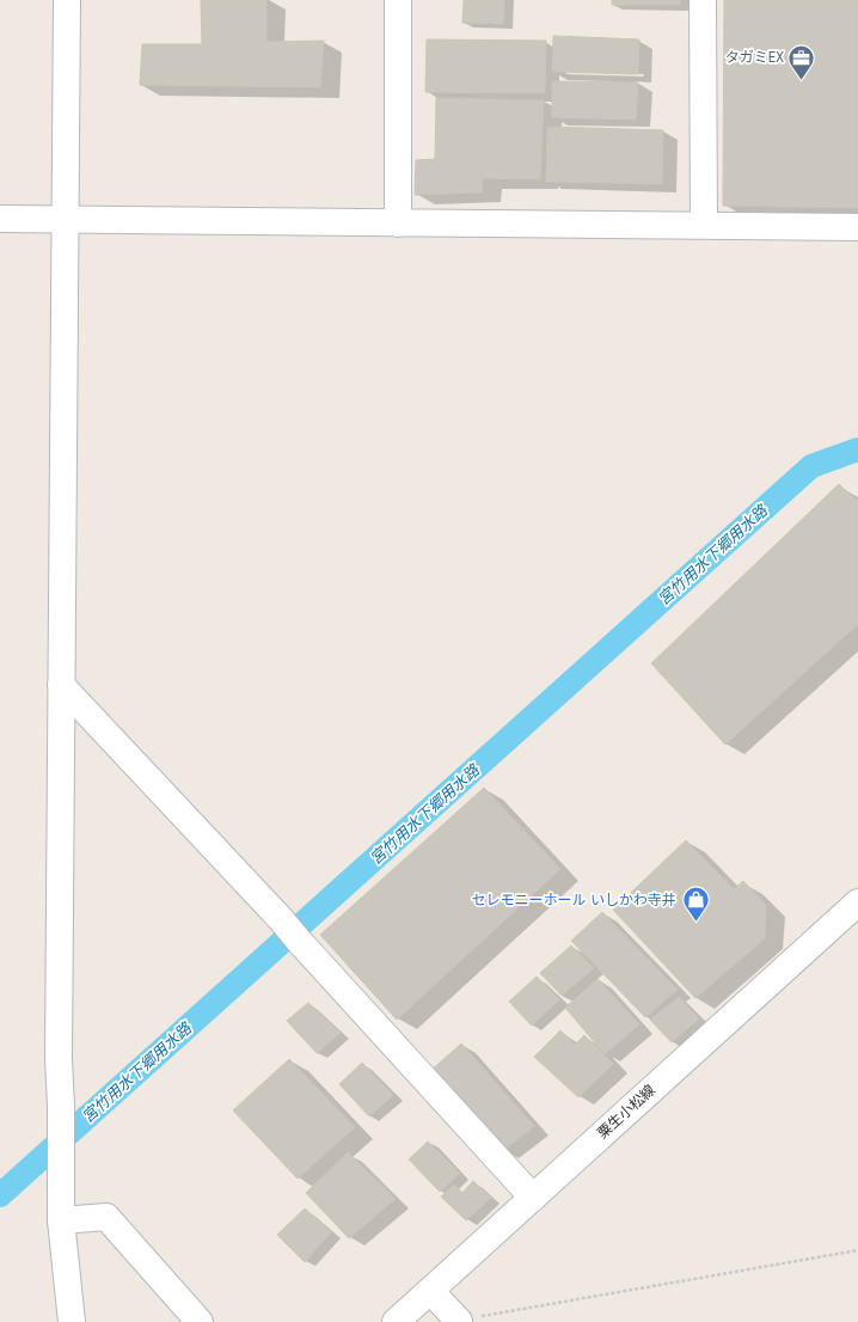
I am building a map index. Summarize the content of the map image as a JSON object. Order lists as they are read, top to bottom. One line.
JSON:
{"streets":{"street":["粟生小松線"]},"water":["宮竹用水下郷用水路"],"places":{"office":["タガミEX"],"shop":["セレモニーホール いしかわ寺井"]}}
